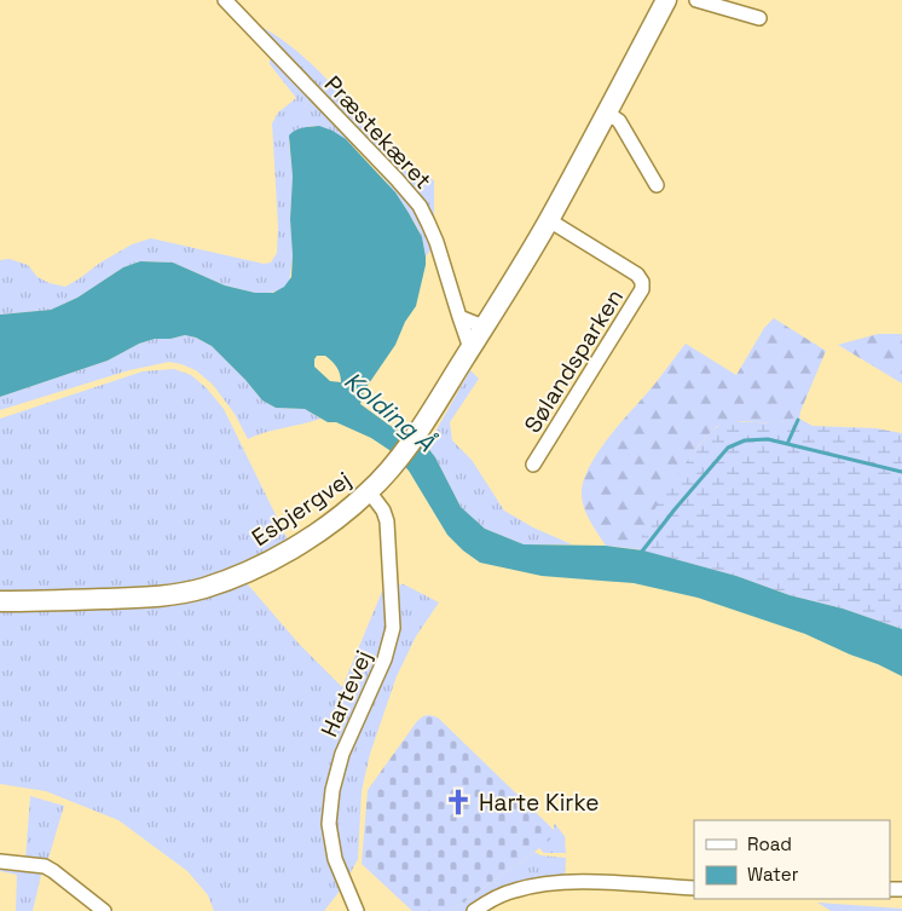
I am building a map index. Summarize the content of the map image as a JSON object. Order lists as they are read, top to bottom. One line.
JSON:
{"streets":{"main road":["Esbjergvej"],"street":["Præstekæret","Sølandsparken","Hartevej"]},"crossings":[["Præstekæret","Esbjergvej"],["Sølandsparken","Esbjergvej"],["Esbjergvej","Hartevej"]],"water":["Kolding Å"],"places":{"church":["Harte Kirke"]},"legend":["Road","Water"]}
